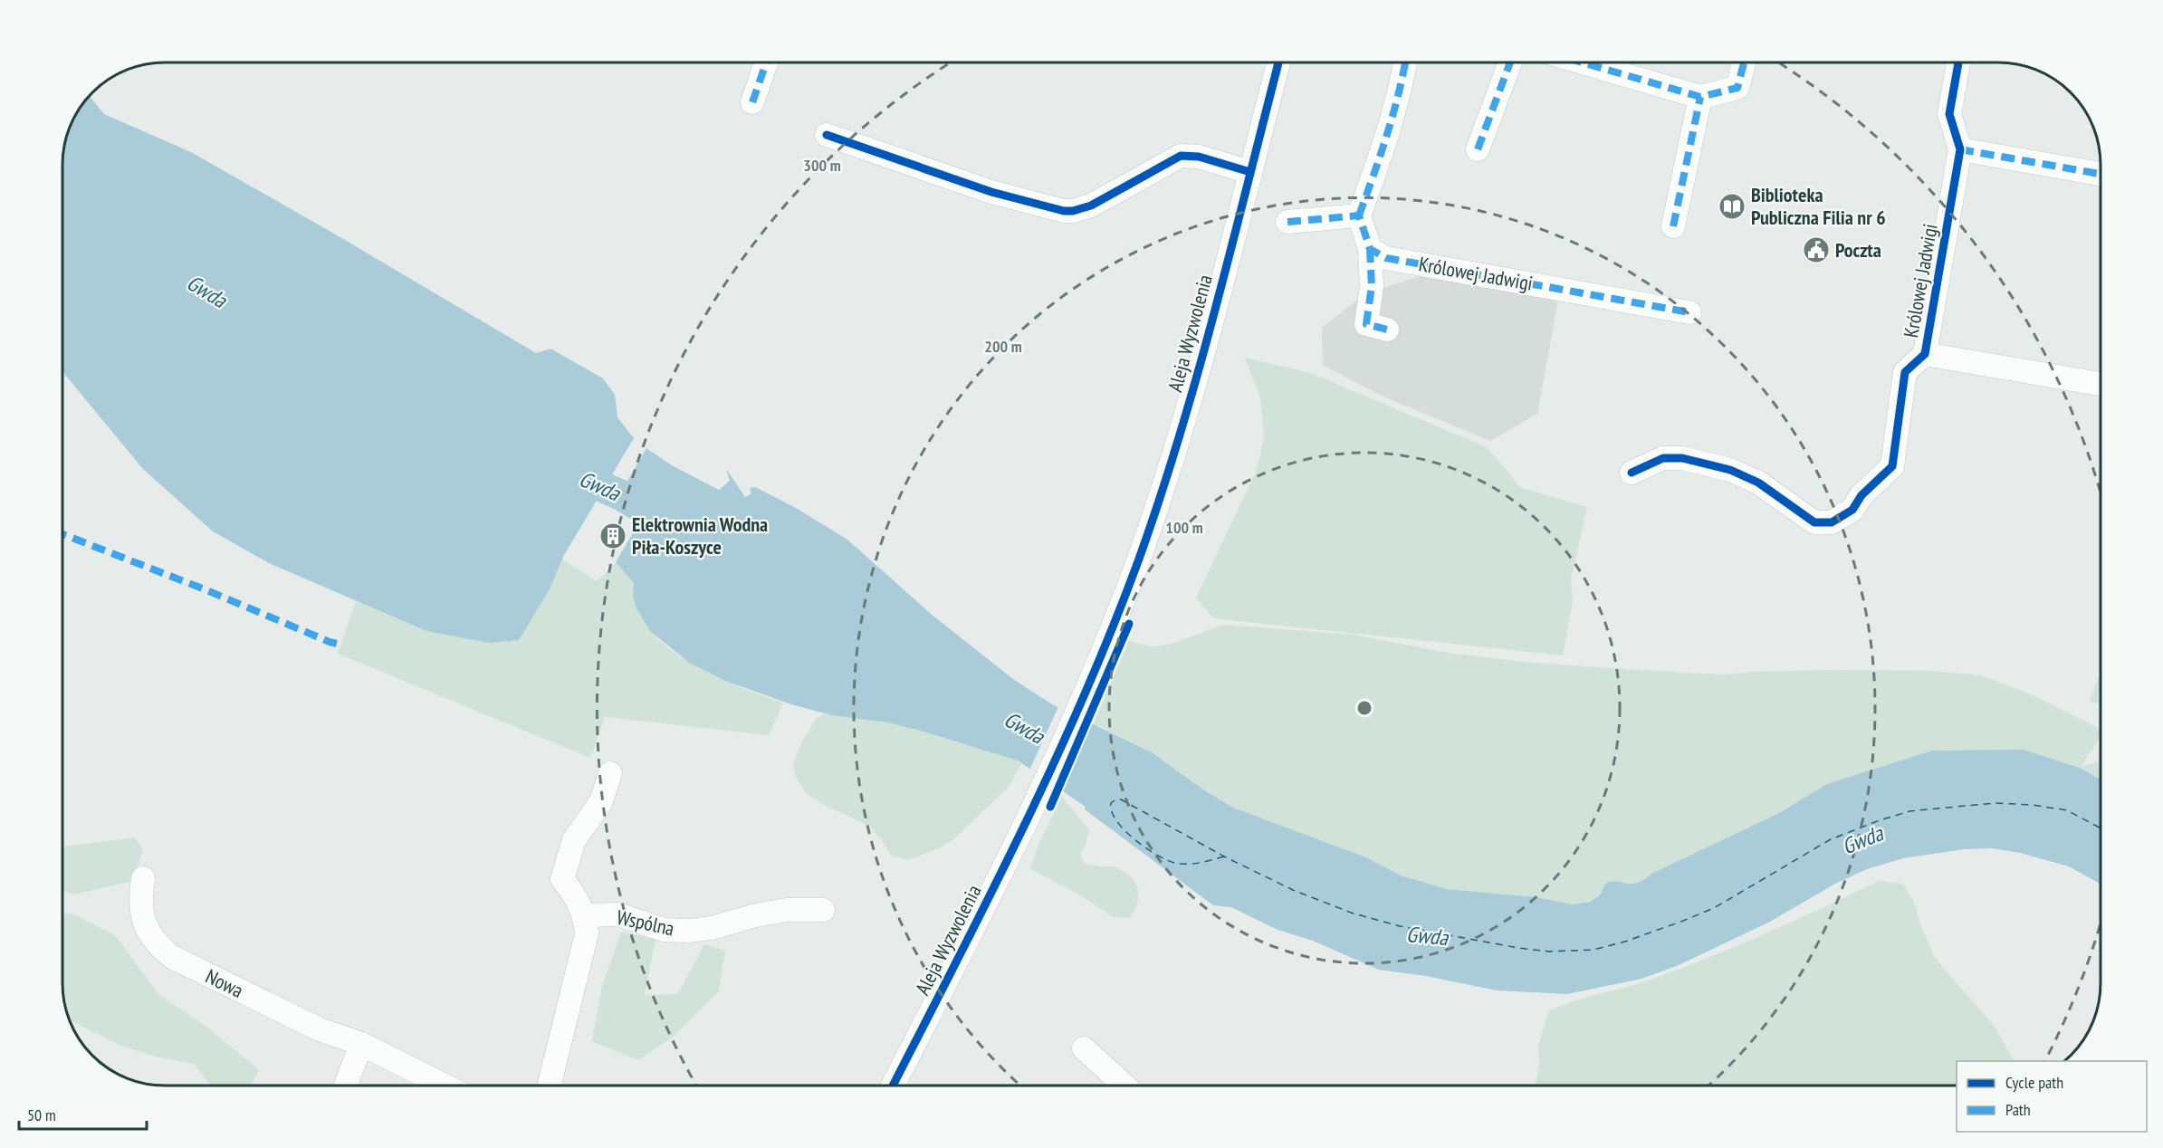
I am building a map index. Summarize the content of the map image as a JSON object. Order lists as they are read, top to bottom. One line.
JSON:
{"streets":{"street":["Królowej Jadwigi","Aleja Wyzwolenia","Wspólna","Nowa"]},"water":["Gwda"],"places":{"library":["Biblioteka Publiczna Filia nr 6"],"public building":["Poczta"],"building":["Elektrownia Wodna Piła-Koszyce"]},"legend":["Cycle path","Path"],"scale_bar":"50 m","rings":["300 m","200 m","100 m"]}
